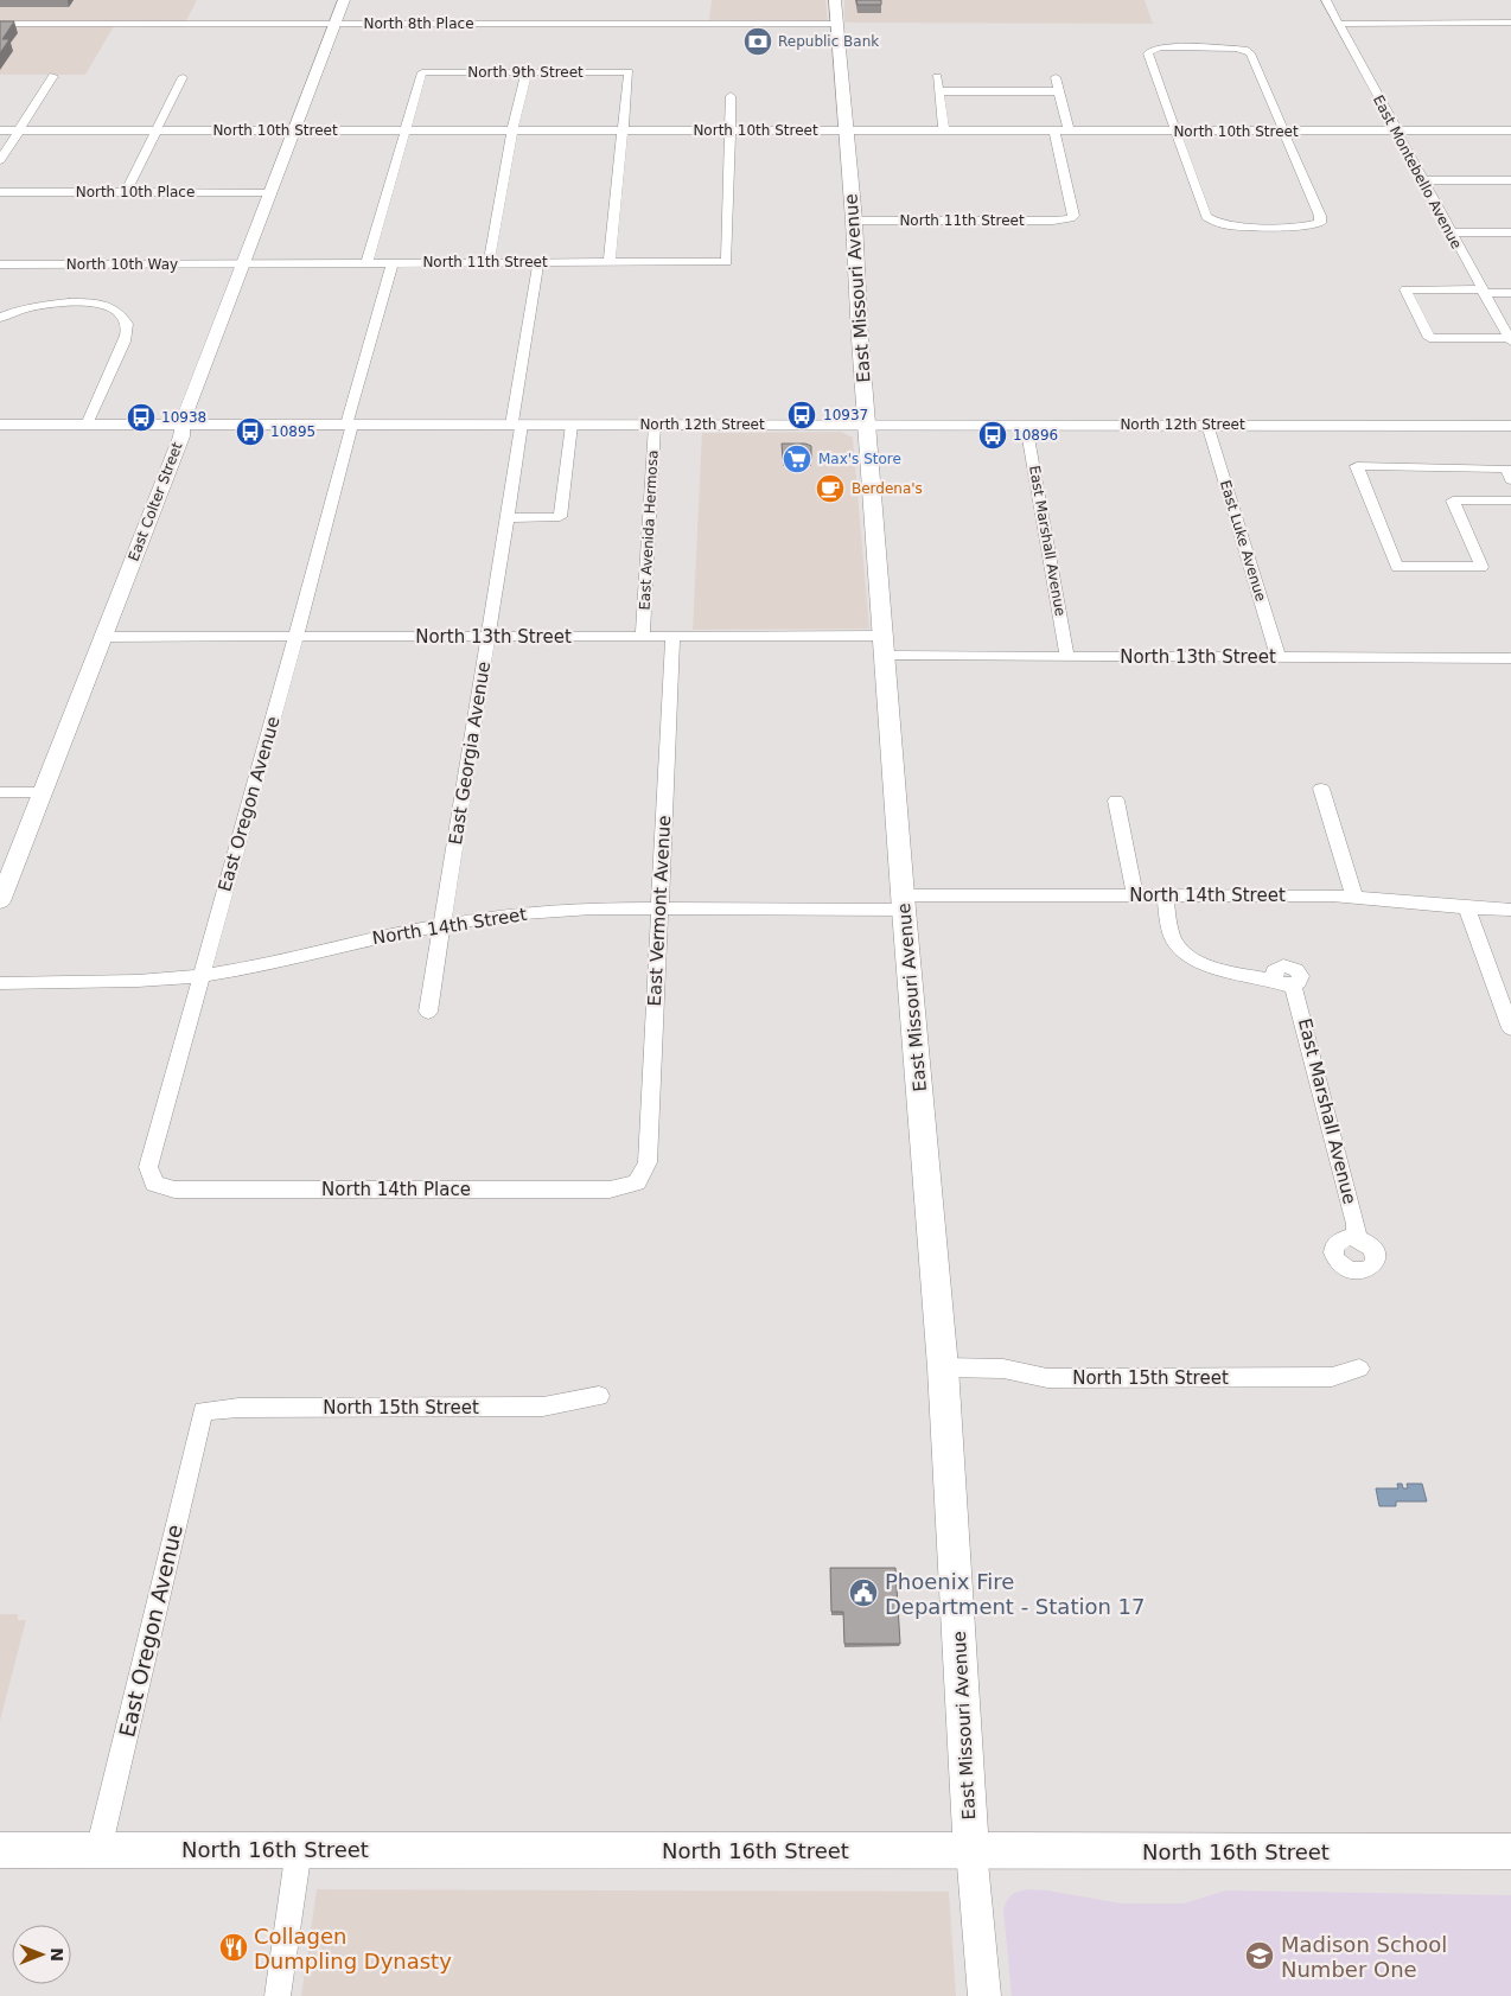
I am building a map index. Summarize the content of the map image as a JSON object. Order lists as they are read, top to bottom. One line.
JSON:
{"streets":{"main road":["East Missouri Avenue","North 16th Street"],"street":["North 8th Place","North 9th Street","North 10th Street","East Montebello Avenue","North 10th Place","North 11th Street","North 10th Way","North 12th Street","East Colter Street","East Avenida Hermosa","East Marshall Avenue","East Luke Avenue","North 13th Street","East Georgia Avenue","East Oregon Avenue","North 14th Street","East Vermont Avenue","North 14th Place","North 15th Street"]},"crossings":[["North 8th Place","East Missouri Avenue"],["North 8th Place","East Colter Street"],["North 9th Street","North 10th Street"],["North 10th Street","East Montebello Avenue"],["North 10th Street","North 11th Street"],["North 10th Street","East Missouri Avenue"],["North 10th Street","East Colter Street"],["North 10th Place","East Colter Street"],["North 11th Street","North 10th Way"],["North 11th Street","East Missouri Avenue"],["North 11th Street","East Colter Street"],["North 11th Street","East Georgia Avenue"],["North 11th Street","East Oregon Avenue"],["North 10th Way","East Colter Street"],["East Missouri Avenue","North 12th Street"],["East Missouri Avenue","North 13th Street"],["East Missouri Avenue","North 14th Street"],["East Missouri Avenue","North 15th Street"],["East Missouri Avenue","North 16th Street"],["North 12th Street","East Colter Street"],["North 12th Street","East Avenida Hermosa"],["North 12th Street","East Marshall Avenue"],["North 12th Street","East Luke Avenue"],["North 12th Street","East Georgia Avenue"],["North 12th Street","East Oregon Avenue"],["East Colter Street","North 13th Street"],["East Avenida Hermosa","North 13th Street"],["East Marshall Avenue","North 13th Street"],["East Marshall Avenue","North 14th Street"],["East Luke Avenue","North 13th Street"],["North 13th Street","East Georgia Avenue"],["North 13th Street","East Oregon Avenue"],["North 13th Street","East Vermont Avenue"],["East Georgia Avenue","North 14th Street"],["East Oregon Avenue","North 14th Street"],["East Oregon Avenue","North 14th Place"],["East Oregon Avenue","North 15th Street"],["East Oregon Avenue","North 16th Street"],["North 14th Street","East Vermont Avenue"],["East Vermont Avenue","North 14th Place"]],"places":{"bank":["Republic Bank"],"bus stop":["10937","10938","10895","10896"],"supermarket":["Max's Store"],"cafe":["Berdena's"],"public building":["Phoenix Fire Department - Station 17"],"restaurant":["Collagen Dumpling Dynasty"],"school or university":["Madison School Number One"]},"north":"right"}
